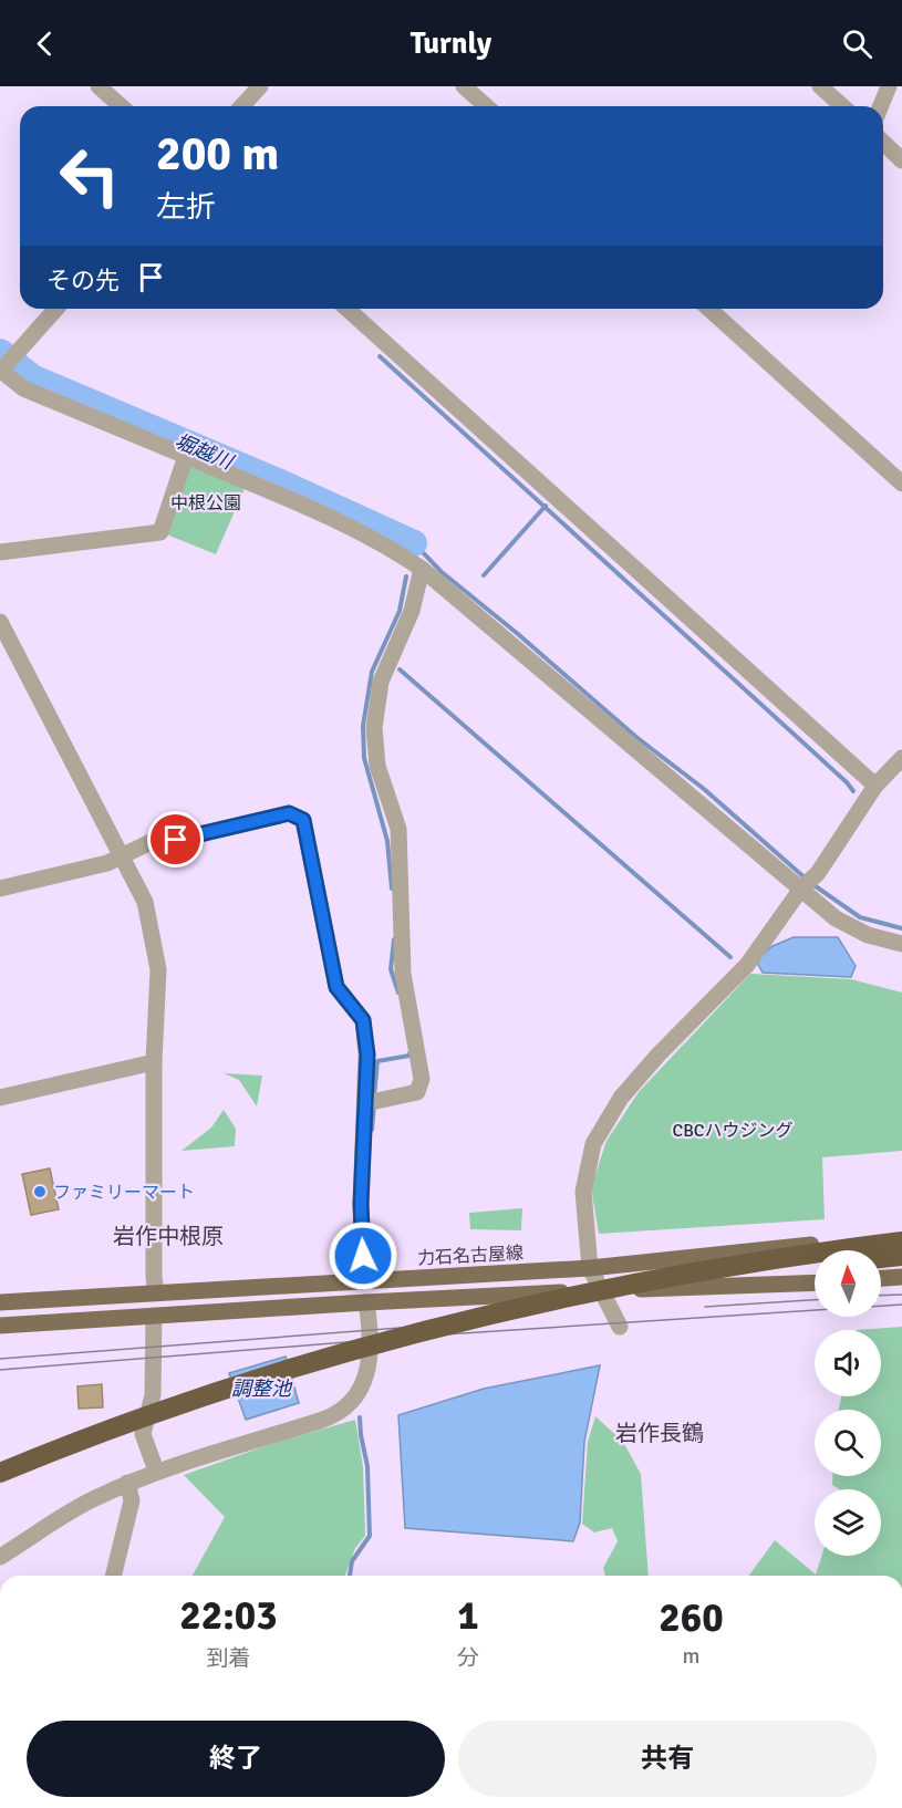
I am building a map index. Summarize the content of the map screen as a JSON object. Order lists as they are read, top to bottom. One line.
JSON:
{"streets":{"main road":["力石名古屋線"]},"districts":["岩作中根原","岩作長鶴"],"water":["堀越川","調整池"],"parks":["中根公園","CBCハウジング"],"places":["ファミリーマート"],"north":"top","page":{"header":"Turnly","turn":["200 m","左折"],"then":"その先","eta":["22:03","到着","1","分","260","m"],"buttons":["終了","共有"]}}
